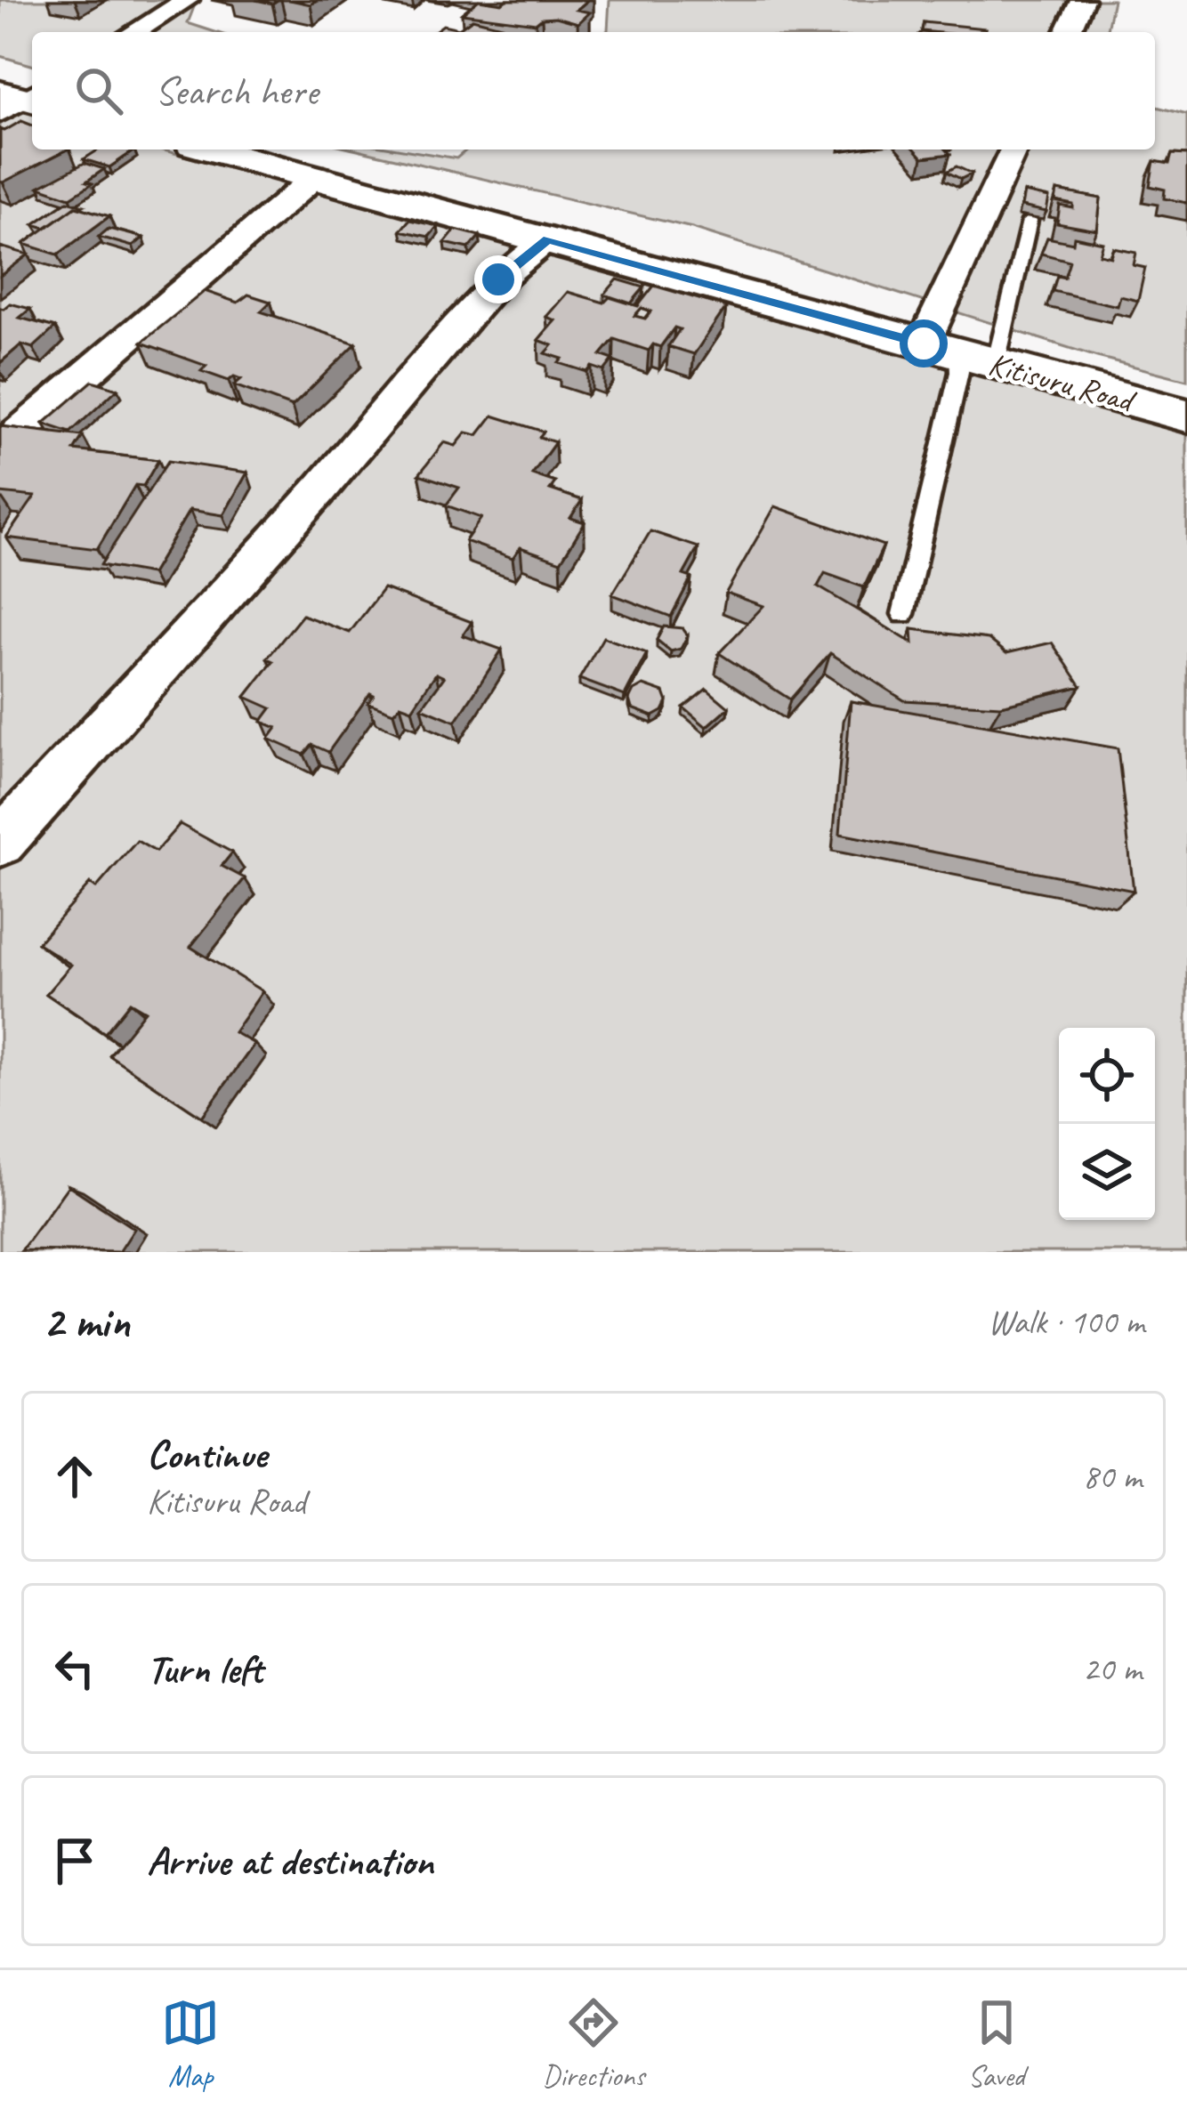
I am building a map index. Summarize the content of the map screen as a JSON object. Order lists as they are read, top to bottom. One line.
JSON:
{"streets":{"street":["Kitisuru Road"]},"page":{"search":"Search here","heading":["2 min","Walk · 100 m"],"list":[["Continue","Kitisuru Road","80 m"],["Turn left","20 m"],"Arrive at destination"],"nav":["Map","Directions","Saved"]}}
